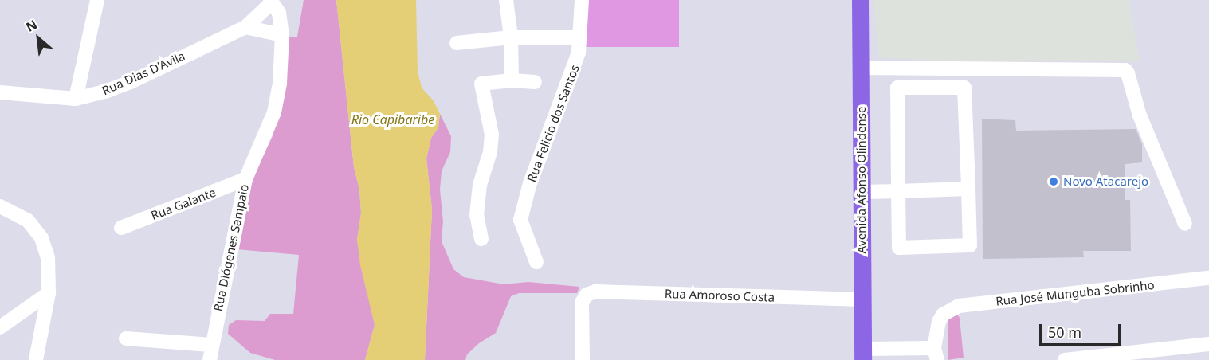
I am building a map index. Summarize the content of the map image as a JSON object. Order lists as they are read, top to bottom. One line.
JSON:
{"streets":{"main road":["Avenida Afonso Olindense"],"street":["Rua Dias D'Avila","Rua Felicio dos Santos","Rua Galante","Rua Diógenes Sampaio","Rua José Munguba Sobrinho","Rua Amoroso Costa"]},"crossings":[["Rua Dias D'Avila","Rua Diógenes Sampaio"],["Avenida Afonso Olindense","Rua Amoroso Costa"],["Rua Galante","Rua Diógenes Sampaio"]],"water":["Rio Capibaribe"],"places":["Novo Atacarejo"],"scale_bar":"50 m","north":"top left"}
